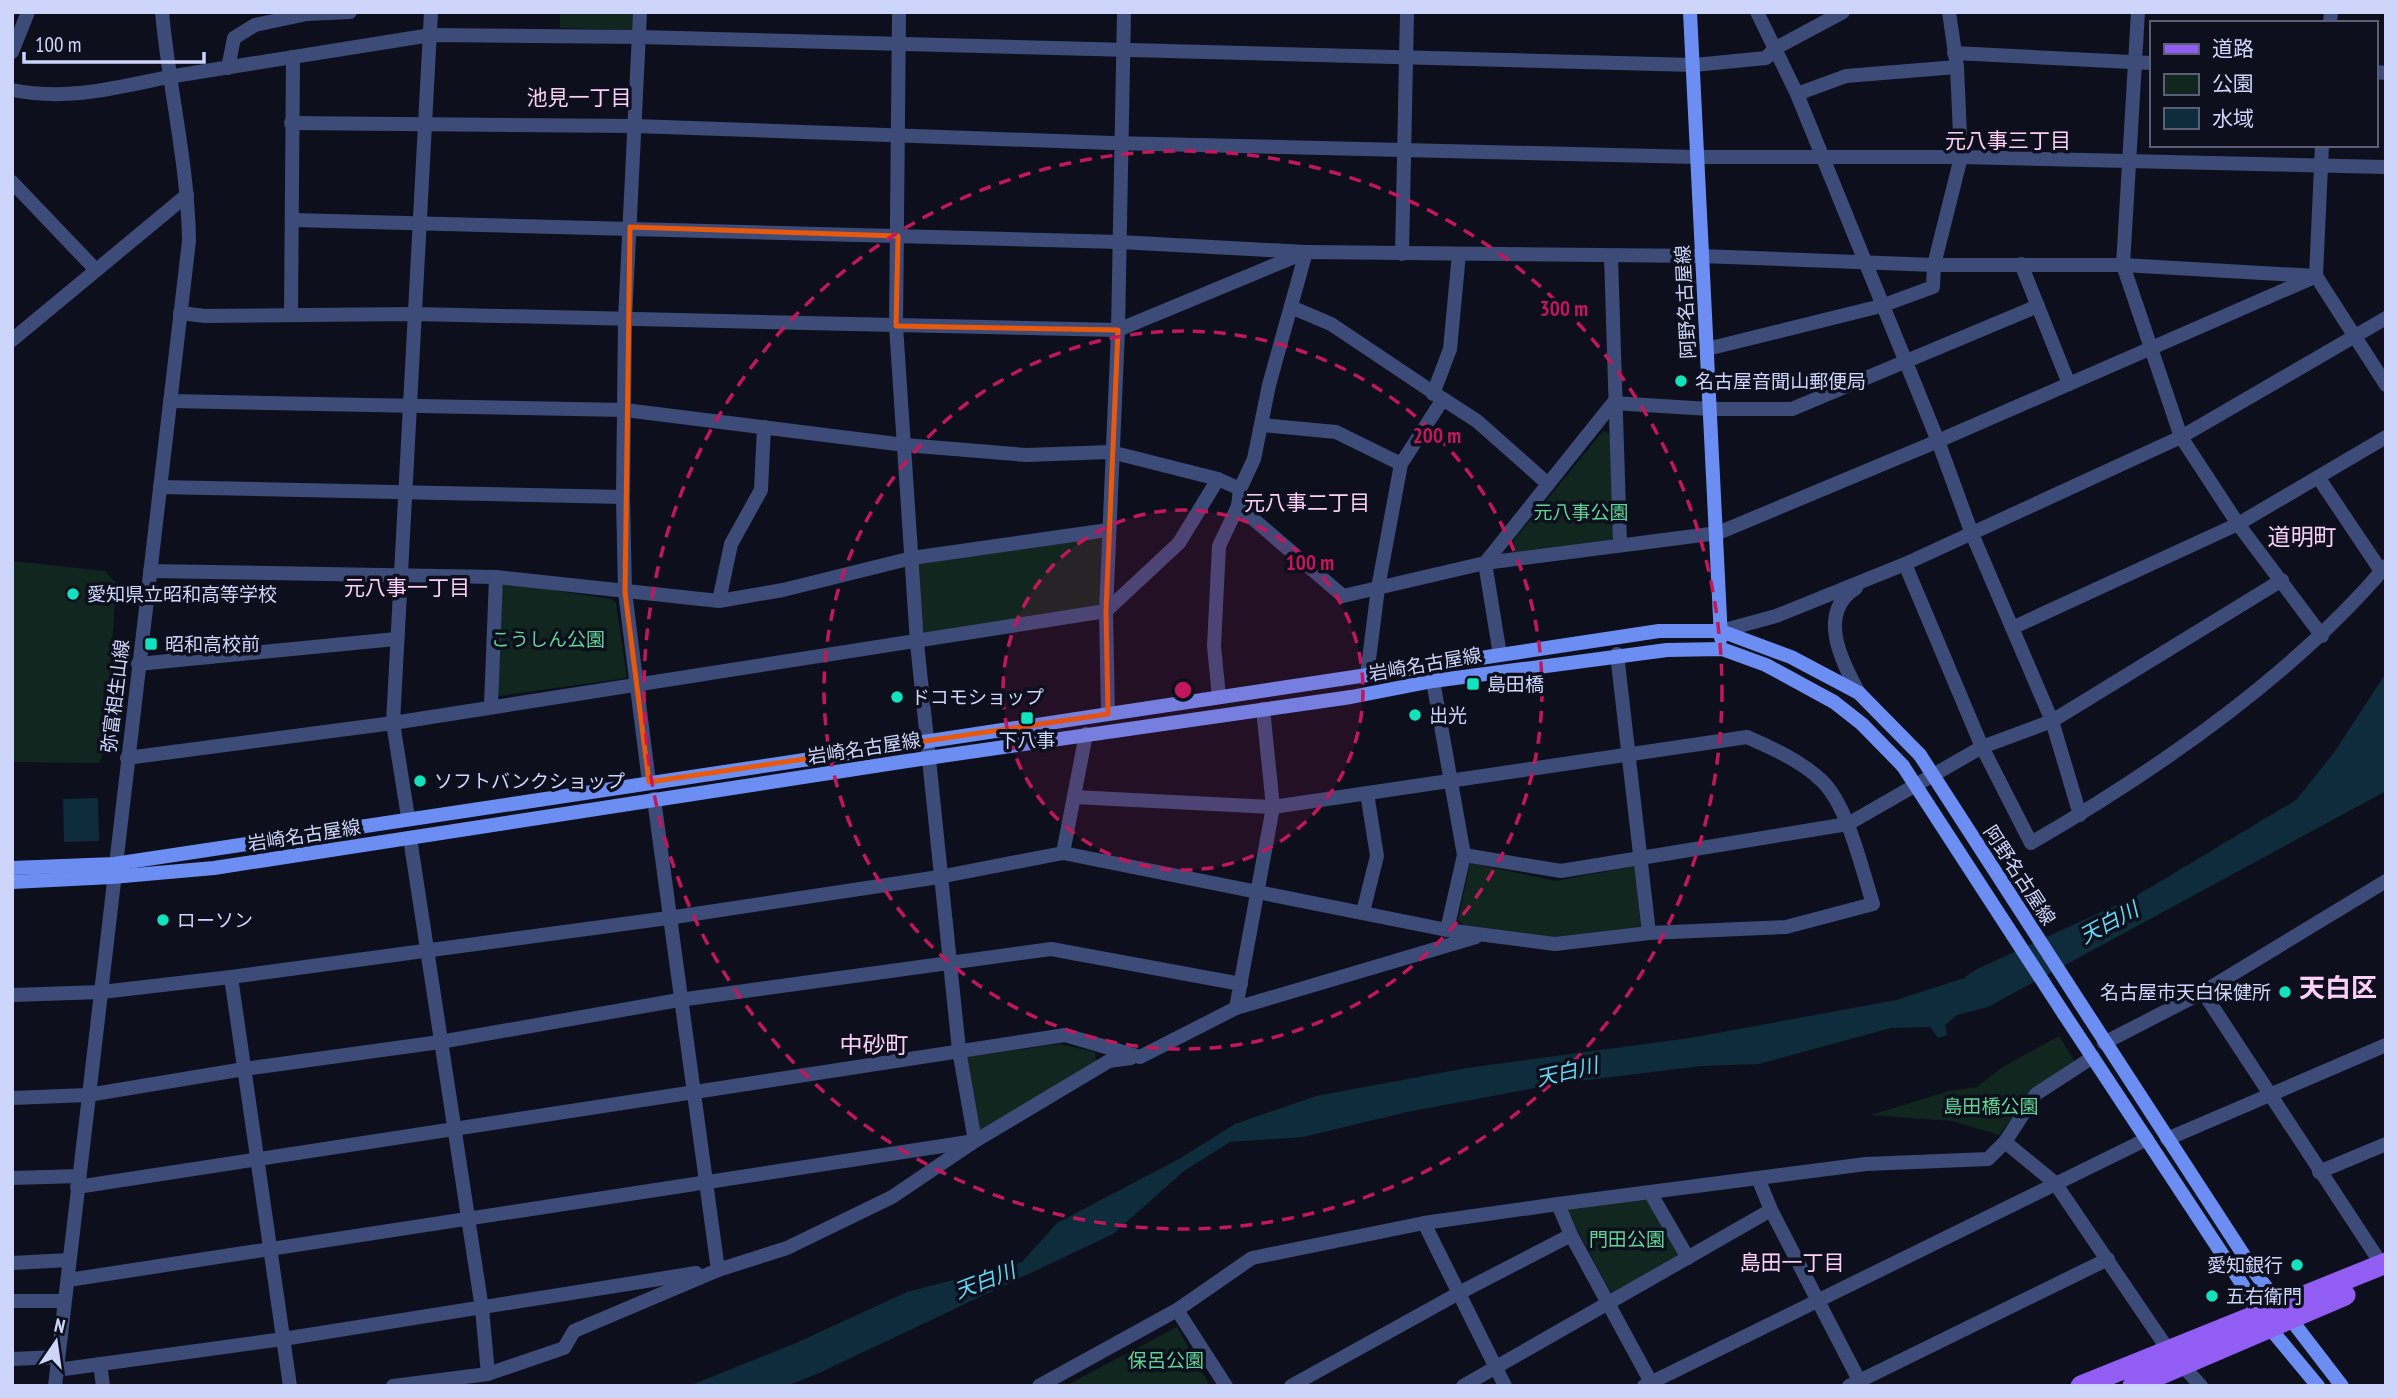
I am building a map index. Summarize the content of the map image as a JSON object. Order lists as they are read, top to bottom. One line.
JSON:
{"streets":{"main road":["阿野名古屋線","岩崎名古屋線"],"street":["弥富相生山線"]},"crossings":[["阿野名古屋線","岩崎名古屋線"],["岩崎名古屋線","弥富相生山線"]],"districts":["池見一丁目","元八事三丁目","元八事二丁目","道明町","元八事一丁目","天白区","中砂町","島田一丁目"],"water":["天白川"],"parks":["元八事公園","こうしん公園","島田橋公園","門田公園","保呂公園"],"places":{"other":["名古屋音聞山郵便局","愛知県立昭和高等学校","ドコモショップ","出光","ソフトバンクショップ","ローソン","名古屋市天白保健所","愛知銀行","五右衛門"],"transit":["昭和高校前","島田橋","下八事"]},"legend":["道路","公園","水域"],"scale_bar":"100 m","north":"top","rings":["300 m","200 m","100 m"]}
